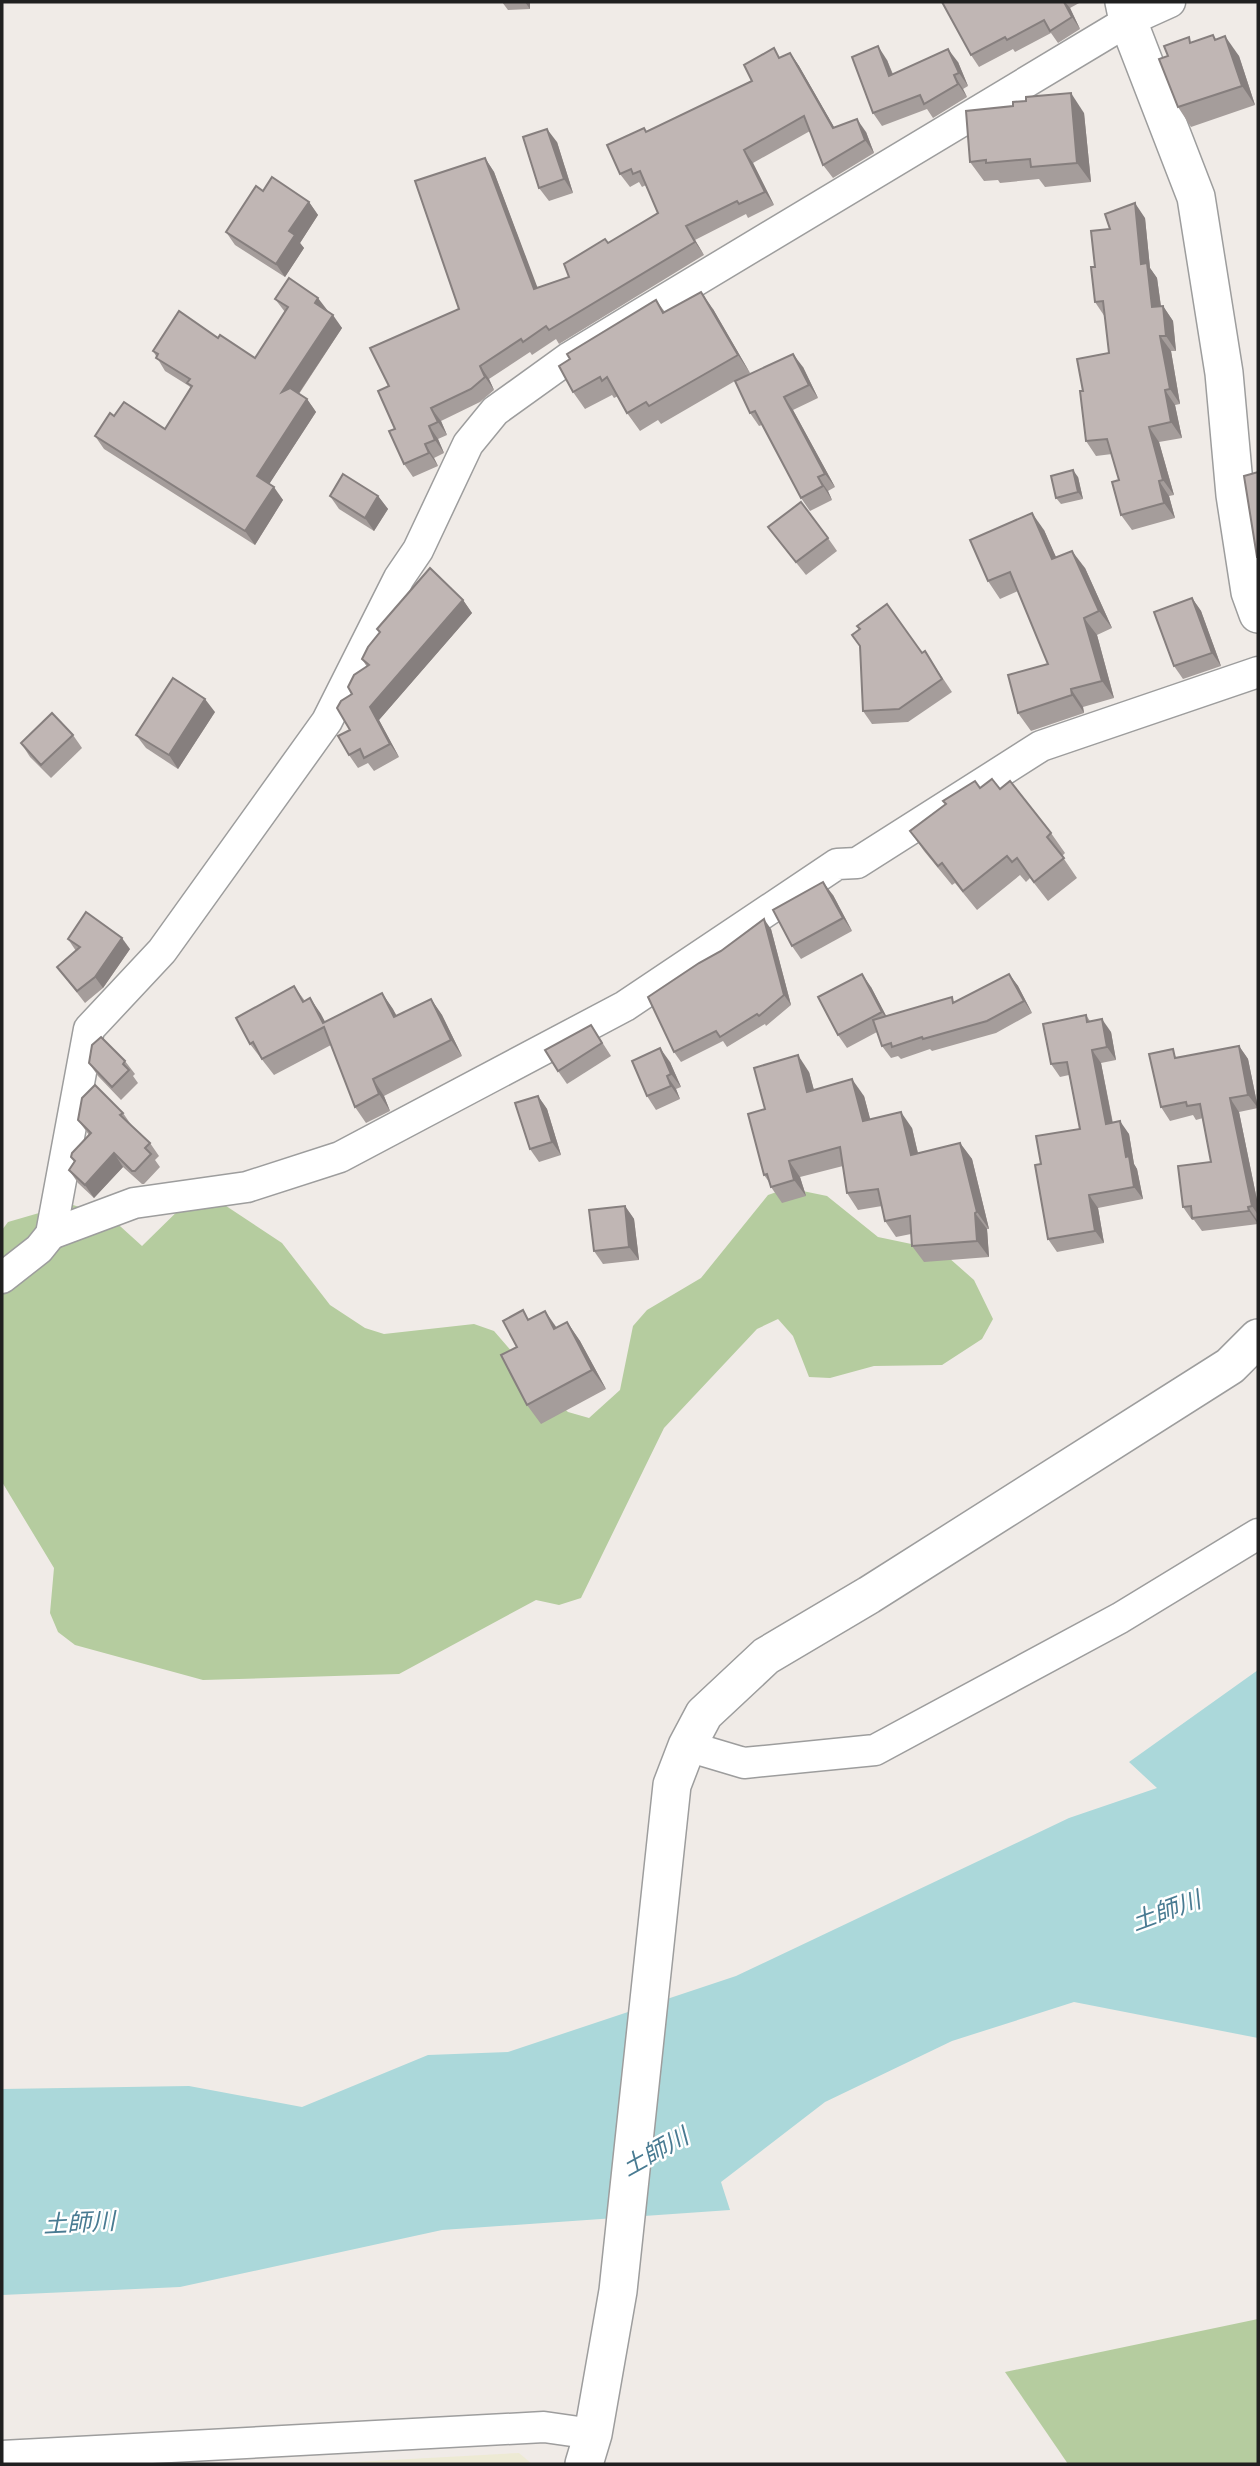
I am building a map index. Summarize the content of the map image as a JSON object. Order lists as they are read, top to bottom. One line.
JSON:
{"water":["土師川"]}
